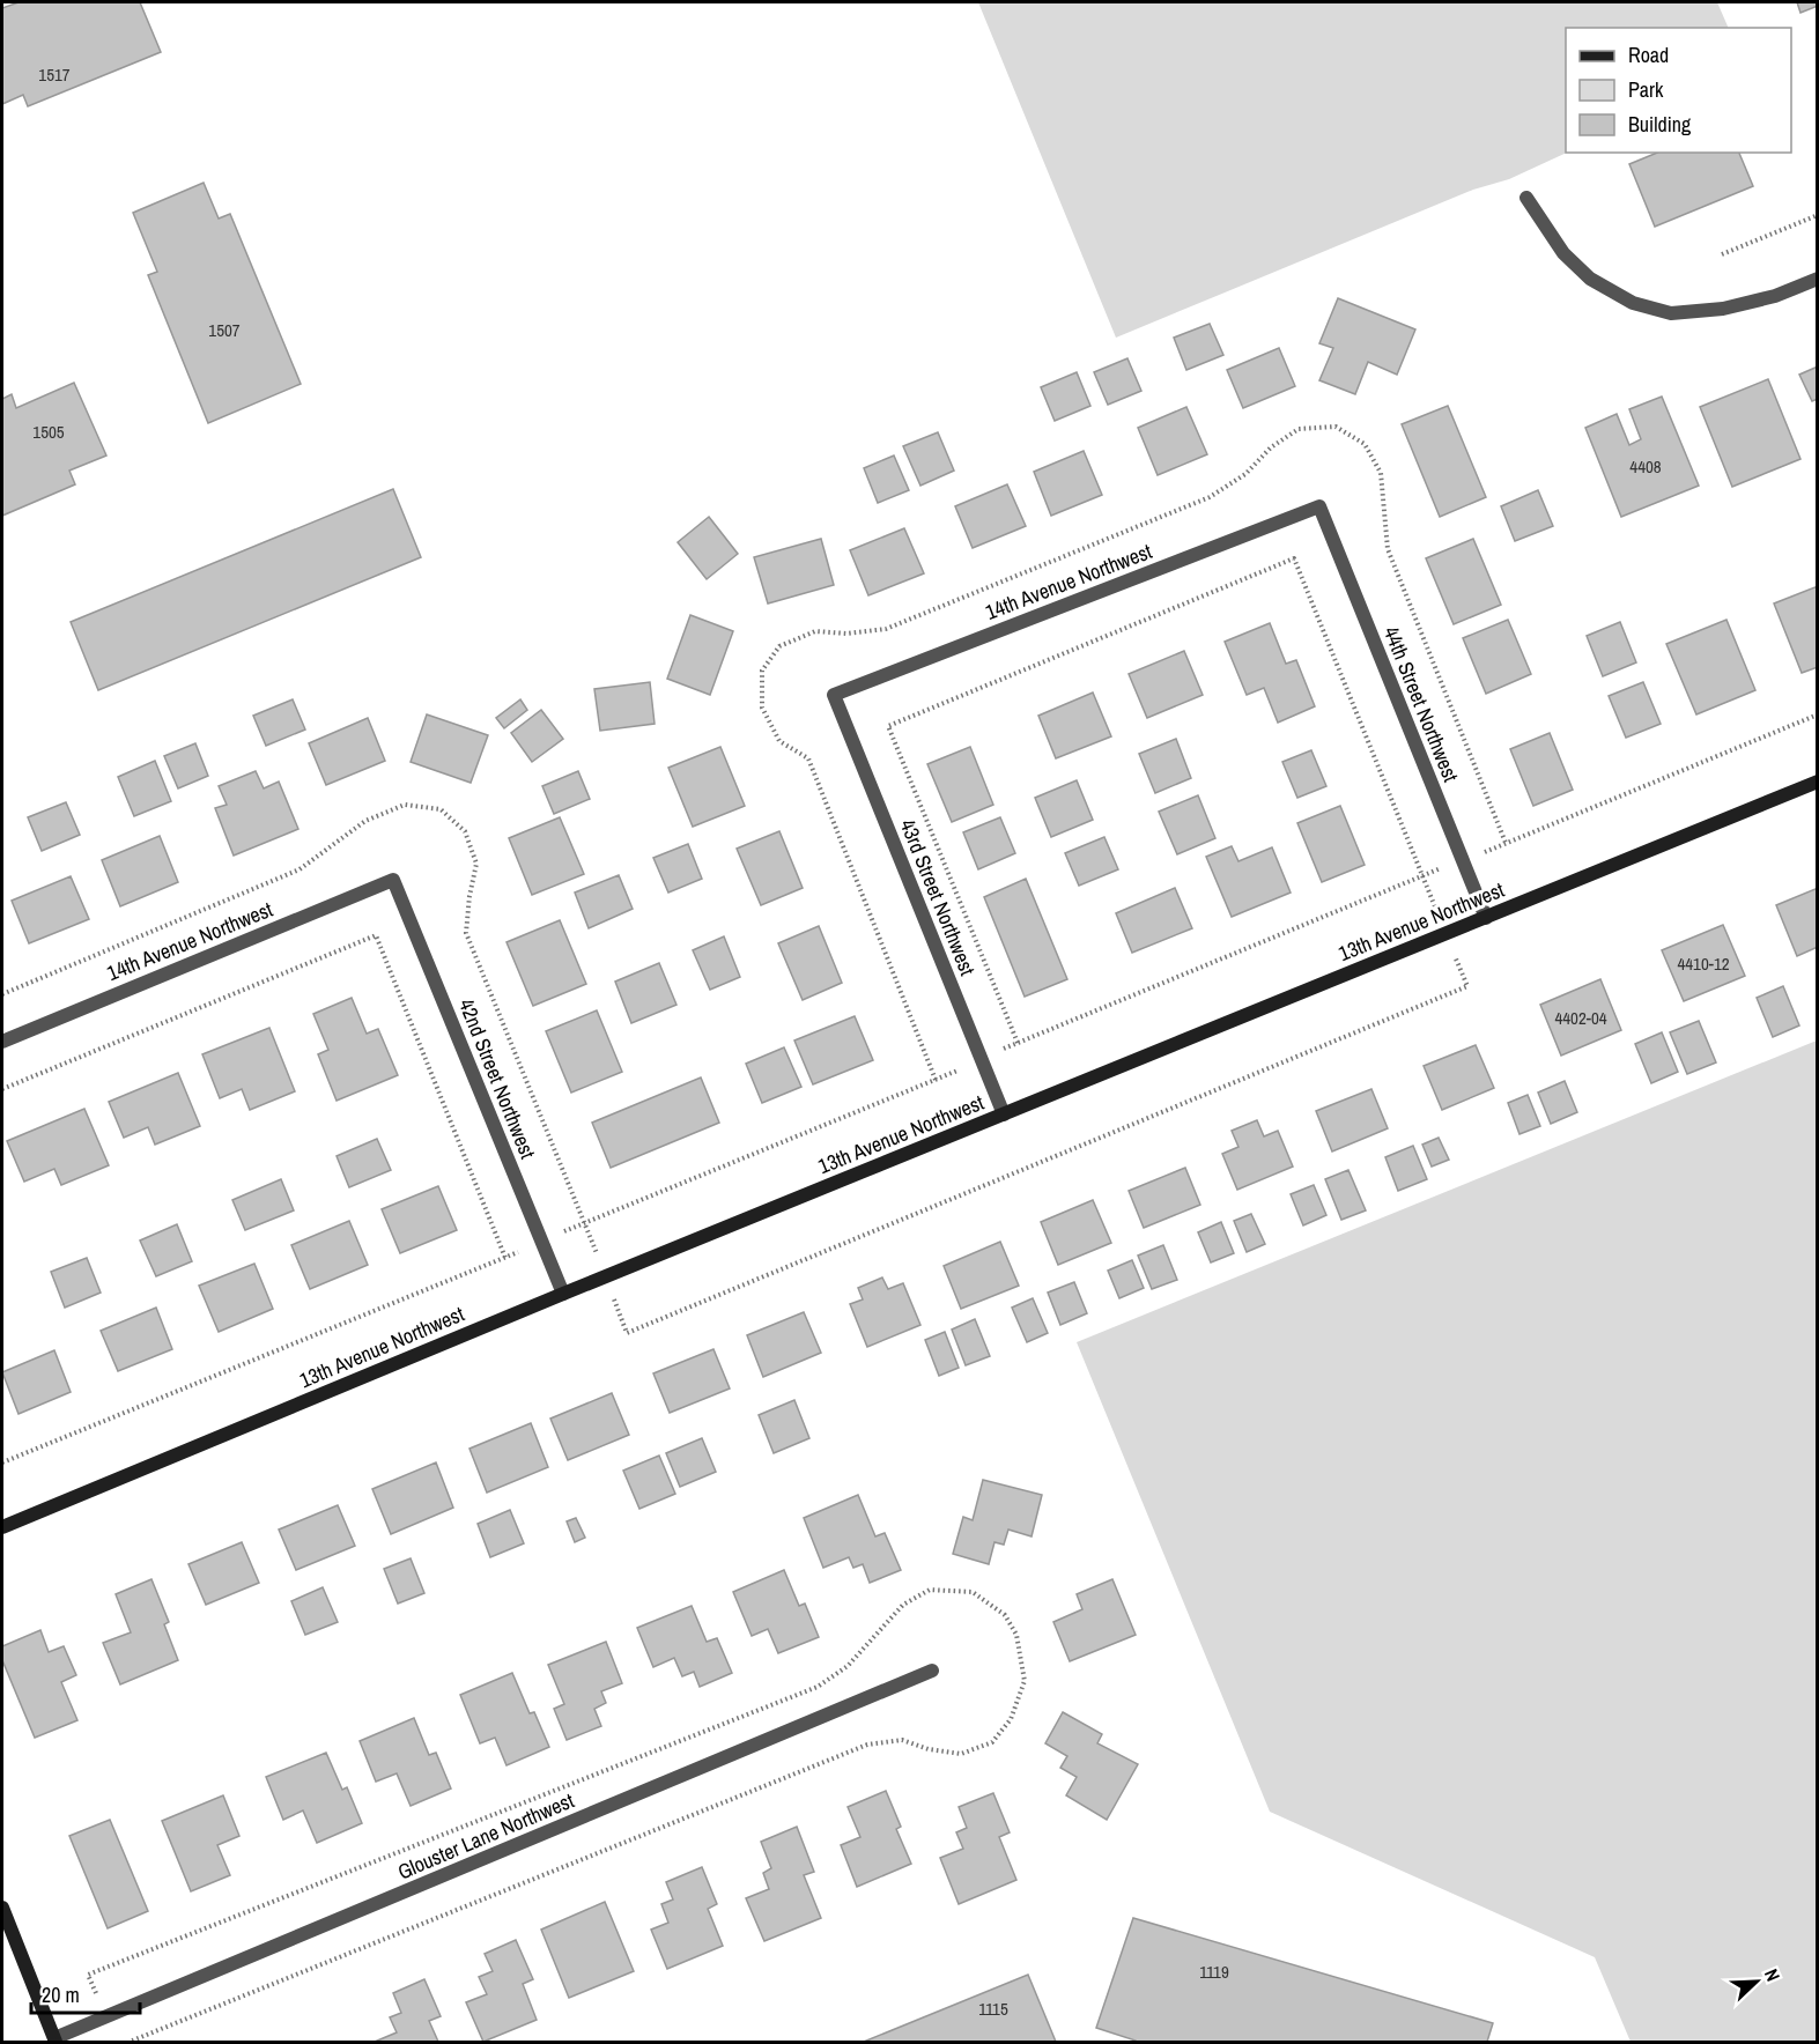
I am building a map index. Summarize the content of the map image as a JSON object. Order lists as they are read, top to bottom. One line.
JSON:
{"streets":{"street":["14th Avenue Northwest","44th Street Northwest","43rd Street Northwest","13th Avenue Northwest","42nd Street Northwest","Glouster Lane Northwest"]},"crossings":[["14th Avenue Northwest","44th Street Northwest"],["14th Avenue Northwest","43rd Street Northwest"],["14th Avenue Northwest","42nd Street Northwest"],["44th Street Northwest","13th Avenue Northwest"],["43rd Street Northwest","13th Avenue Northwest"],["13th Avenue Northwest","42nd Street Northwest"]],"house_numbers":["1517","1507","1505","4408","4410-12","4402-04","1119","1115"],"legend":["Road","Park","Building"],"scale_bar":"20 m","north":"top right"}
